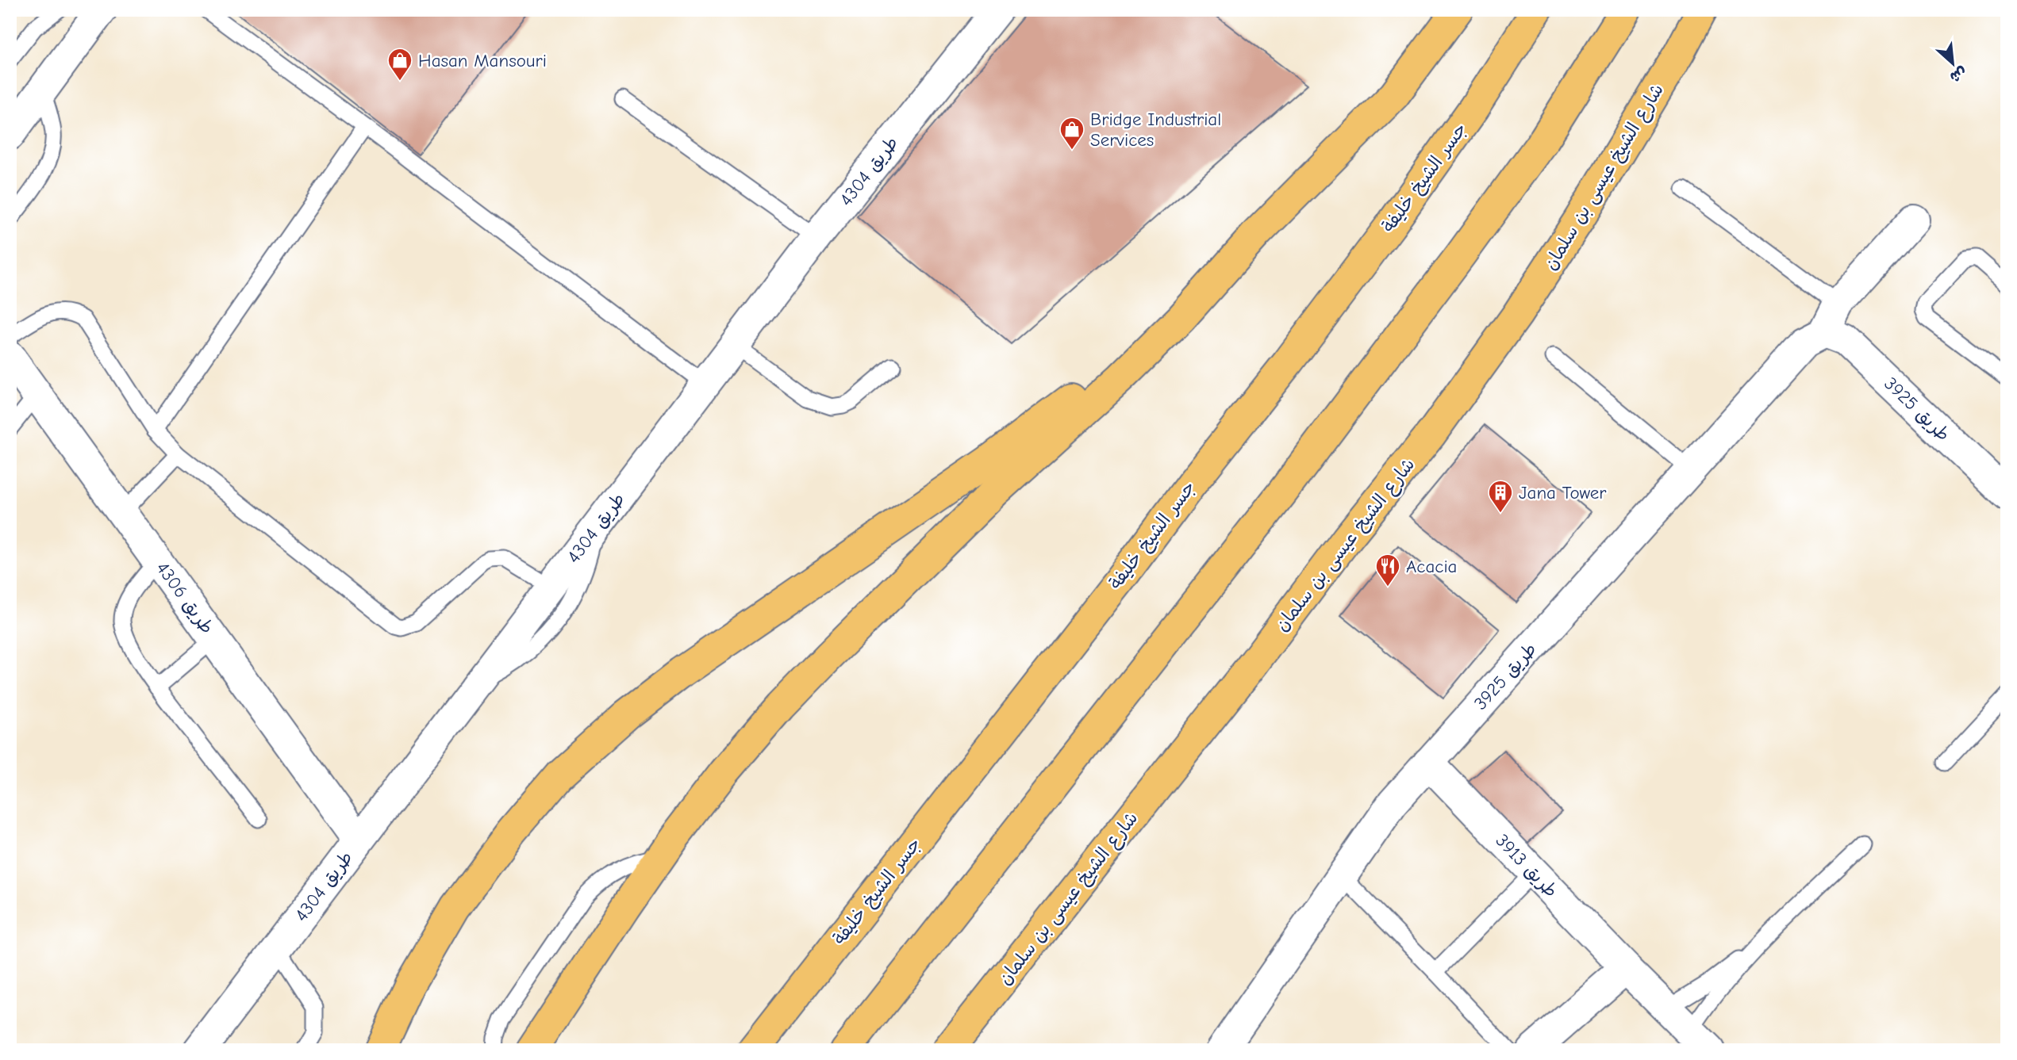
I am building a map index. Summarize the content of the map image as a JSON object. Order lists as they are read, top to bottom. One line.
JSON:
{"streets":{"highway":["شارع الشيخ عيسى بن سلمان","جسر الشيخ خليفة"],"street":["طريق 4304","طريق 3925","طريق 4306","طريق 3913"]},"crossings":[["طريق 4304","طريق 4306"],["طريق 3925","طريق 3913"]],"places":{"shop":["Hasan Mansouri","Bridge Industrial Services"],"building":["Jana Tower"],"restaurant":["Acacia"]},"north":"bottom right"}
